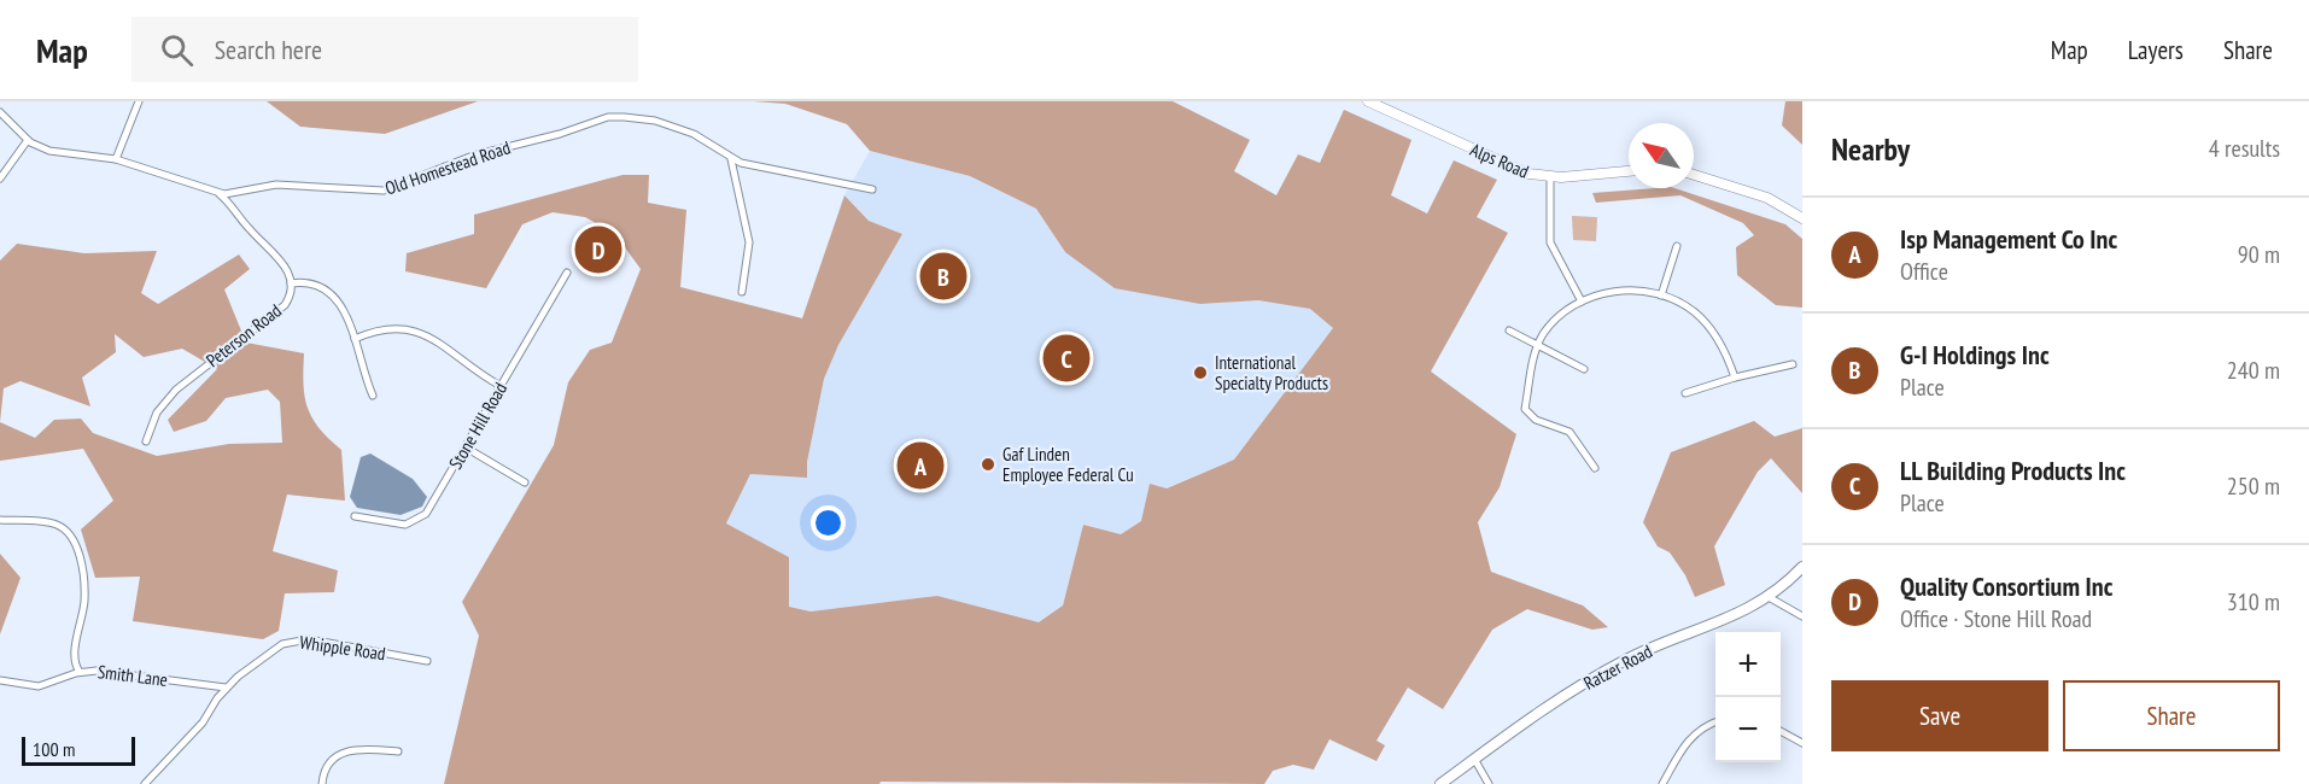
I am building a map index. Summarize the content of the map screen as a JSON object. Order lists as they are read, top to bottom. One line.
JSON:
{"streets":{"main road":["Alps Road","Ratzer Road"],"street":["Old Homestead Road","Peterson Road","Stone Hill Road","Whipple Road","Smith Lane"]},"crossings":[["Old Homestead Road","Peterson Road"],["Whipple Road","Smith Lane"]],"places":["International Specialty Products","Gaf Linden Employee Federal Cu"],"scale_bar":"100 m","north":"top left","page":{"header":"Map","search":"Search here","nav":["Map","Layers","Share"],"heading":["Nearby","4 results"],"list":[{"mark":"A","name":"Isp Management Co Inc","note":"Office","value":"90 m"},{"mark":"B","name":"G-I Holdings Inc","note":"Place","value":"240 m"},{"mark":"C","name":"LL Building Products Inc","note":"Place","value":"250 m"},{"mark":"D","name":"Quality Consortium Inc","note":"Office · Stone Hill Road","value":"310 m"}],"pins":["D","B","C","A"],"map_buttons":["+","−"],"buttons":["Save","Share"],"scale":"100 m"}}
